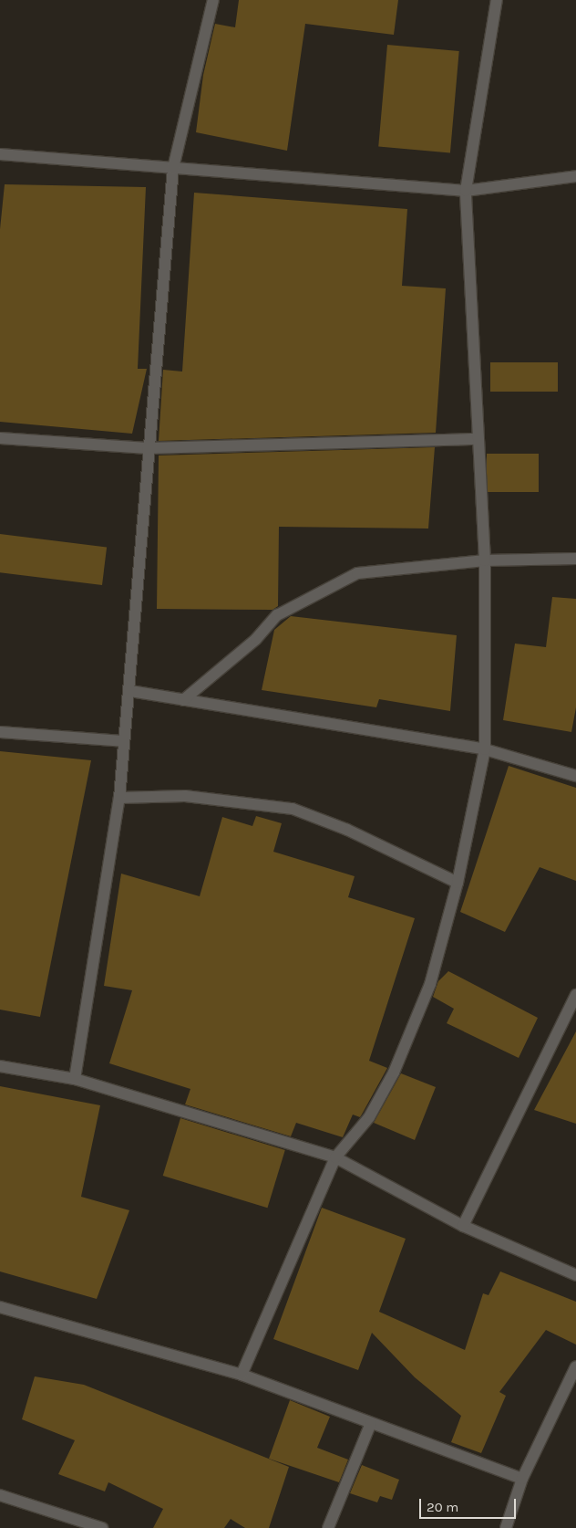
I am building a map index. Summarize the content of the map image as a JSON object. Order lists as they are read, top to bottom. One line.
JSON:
{"scale_bar":"20 m"}
